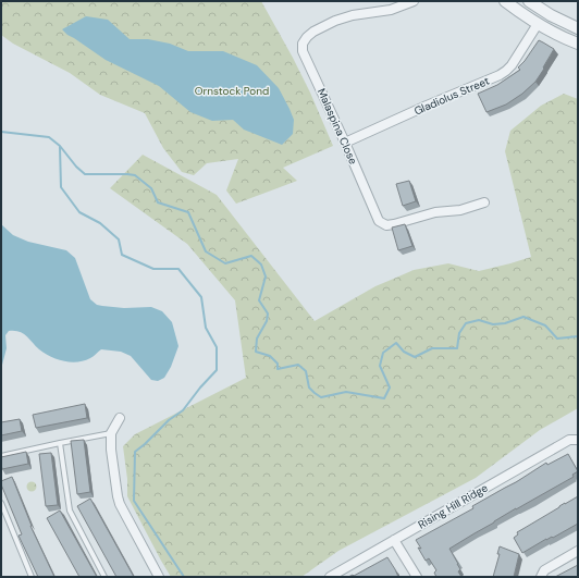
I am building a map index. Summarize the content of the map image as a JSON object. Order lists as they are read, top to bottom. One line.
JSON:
{"streets":{"street":["Gladiolus Street","Malaspina Close","Rising Hill Ridge"]},"crossings":[["Gladiolus Street","Malaspina Close"]],"parks":["Ornstock Pond"]}
